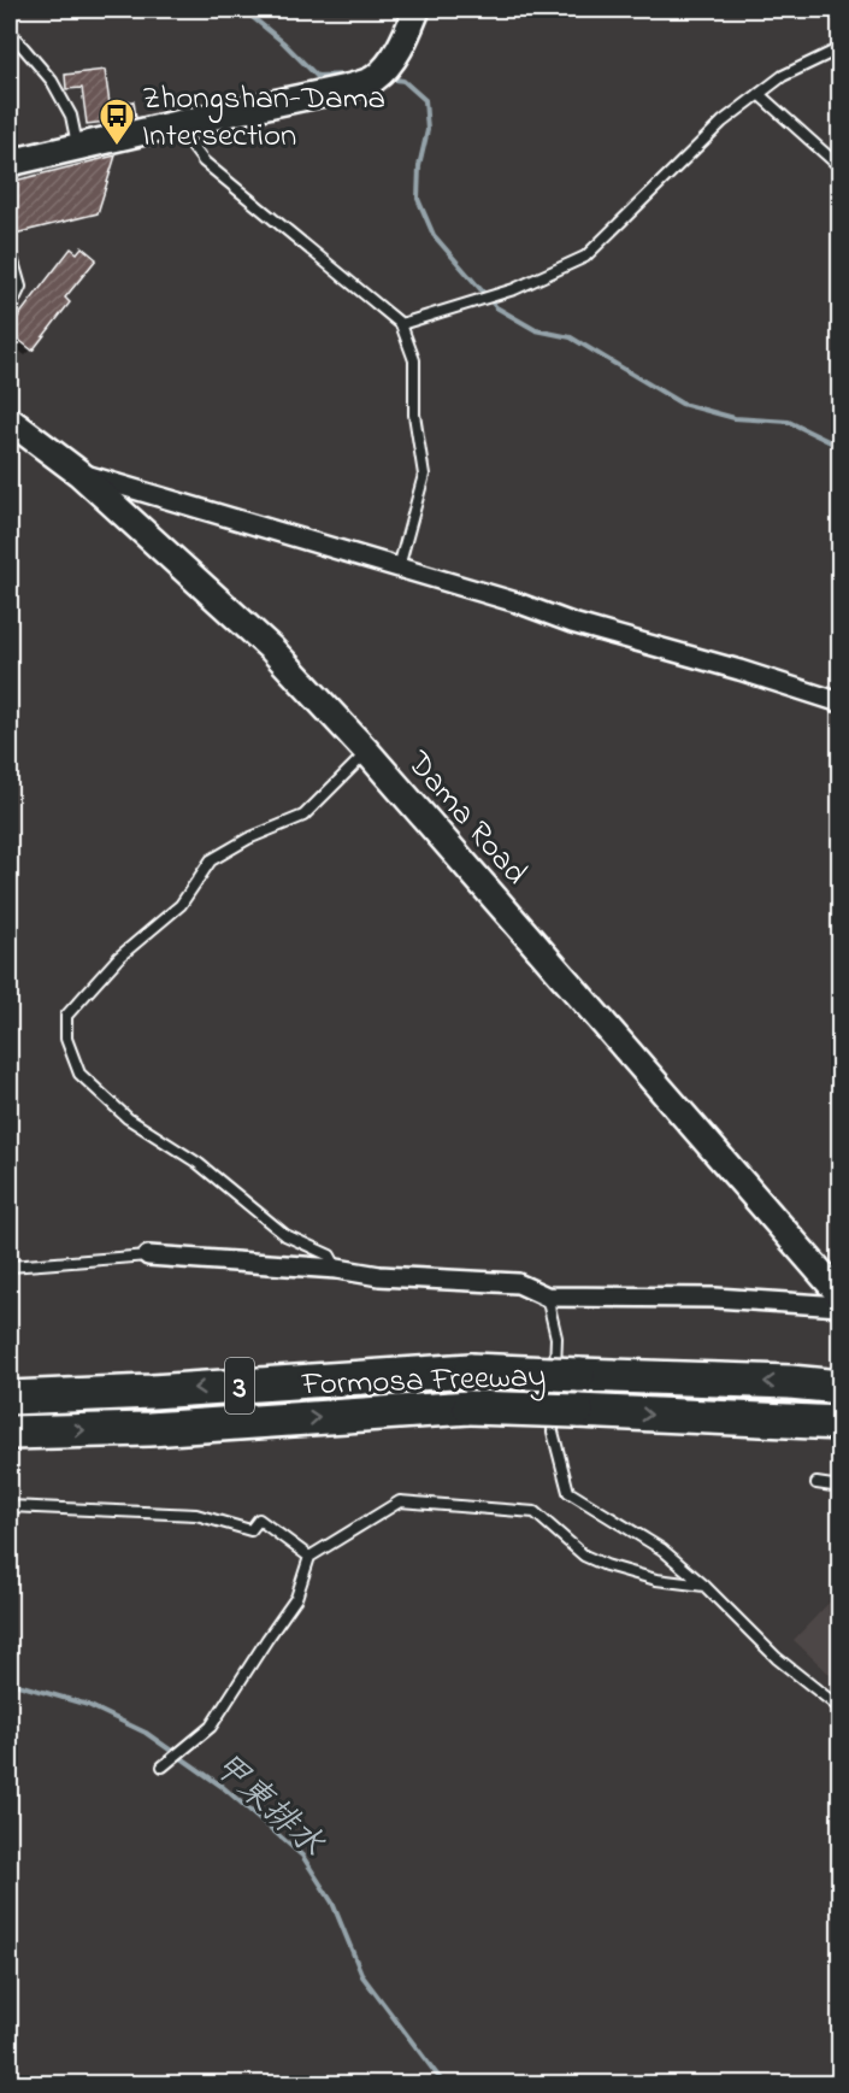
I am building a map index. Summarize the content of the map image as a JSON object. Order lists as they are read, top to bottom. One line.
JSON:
{"streets":{"highway":["Formosa Freeway","3"],"street":["Dama Road"]},"water":["甲東排水"],"places":{"bus stop":["Zhongshan-Dama Intersection"]}}
